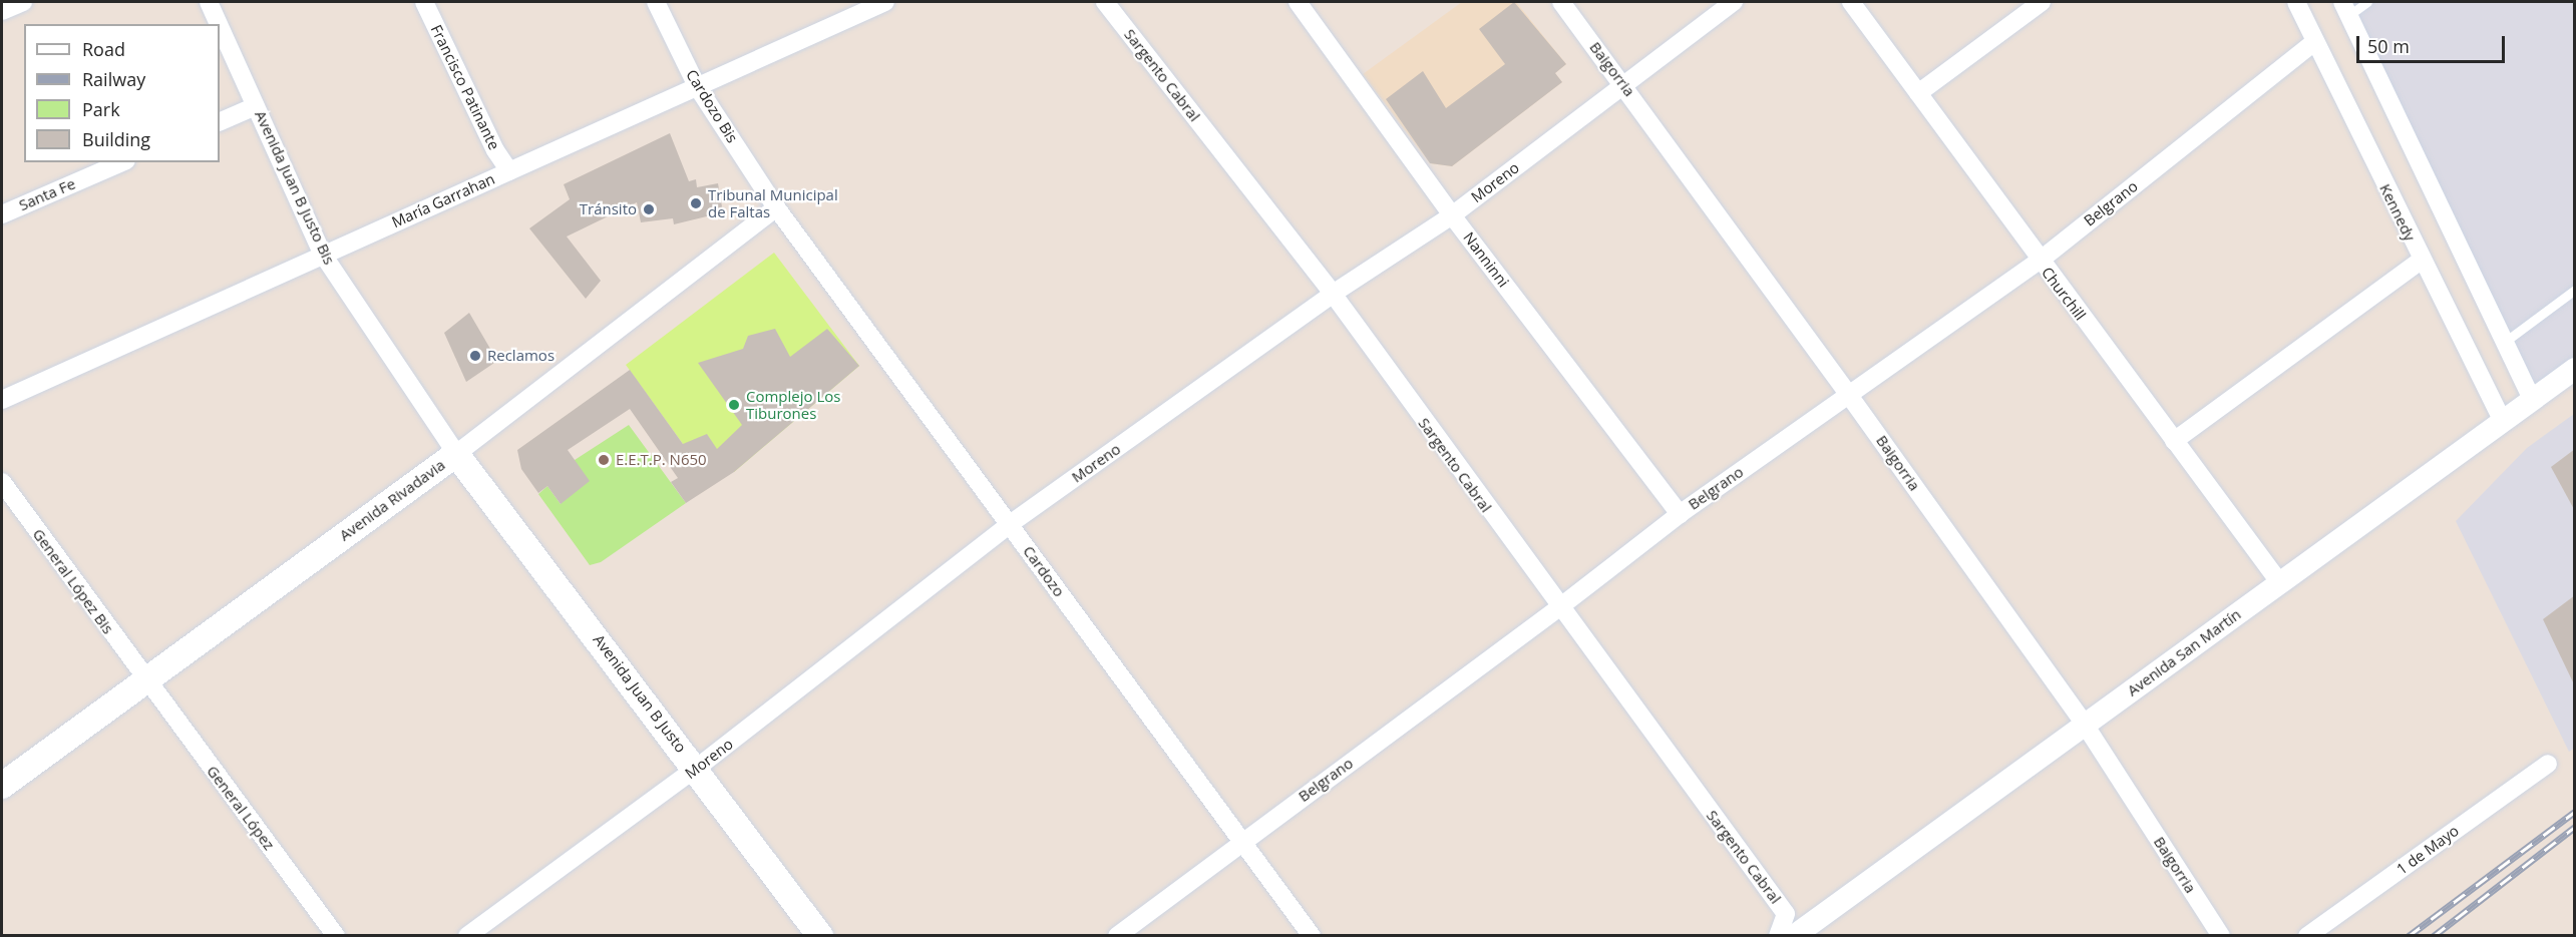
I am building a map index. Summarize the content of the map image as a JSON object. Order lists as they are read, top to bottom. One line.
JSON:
{"streets":{"main road":["Avenida Rivadavia","Avenida Juan B Justo"],"street":["Baigorria","Sargento Cabral","Francisco Patinante","Cardozo Bis","Moreno","Avenida Juan B Justo Bis","Santa Fe","María Garrahan","Belgrano","Kennedy","Nanninni","Churchill","Cardozo","General López Bis","Avenida San Martín","General López","1 de Mayo"]},"crossings":[["Baigorria","Moreno"],["Baigorria","Belgrano"],["Baigorria","Avenida San Martín"],["Sargento Cabral","Moreno"],["Sargento Cabral","Belgrano"],["Francisco Patinante","María Garrahan"],["Cardozo Bis","María Garrahan"],["Cardozo Bis","Avenida Rivadavia"],["Cardozo Bis","Cardozo"],["Moreno","Nanninni"],["Moreno","Cardozo"],["Moreno","Avenida Juan B Justo"],["Avenida Juan B Justo Bis","María Garrahan"],["Avenida Juan B Justo Bis","Avenida Rivadavia"],["Avenida Juan B Justo Bis","Avenida Juan B Justo"],["Belgrano","Kennedy"],["Belgrano","Nanninni"],["Belgrano","Churchill"],["Belgrano","Cardozo"],["Kennedy","Avenida San Martín"],["Churchill","Avenida San Martín"],["Avenida Rivadavia","Cardozo"],["Avenida Rivadavia","General López Bis"],["Avenida Rivadavia","Avenida Juan B Justo"],["Avenida Rivadavia","General López"],["General López Bis","General López"]],"places":["Tribunal Municipal de Faltas","Tránsito","Reclamos","Complejo Los Tiburones","E.E.T.P. N650"],"legend":["Road","Railway","Park","Building"],"scale_bar":"50 m"}
